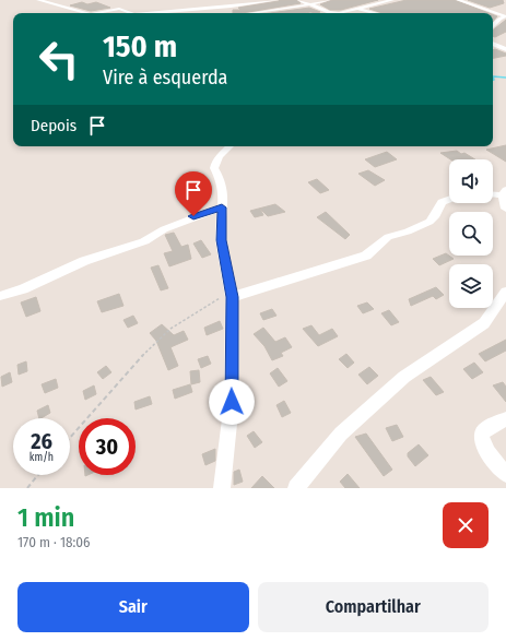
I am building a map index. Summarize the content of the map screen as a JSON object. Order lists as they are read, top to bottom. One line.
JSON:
{"page":{"turn":["150 m","Vire à esquerda"],"then":"Depois","speed":"26 km/h","limit":"30","heading":["1 min","170 m · 18:06"],"buttons":["Sair","Compartilhar"]}}
